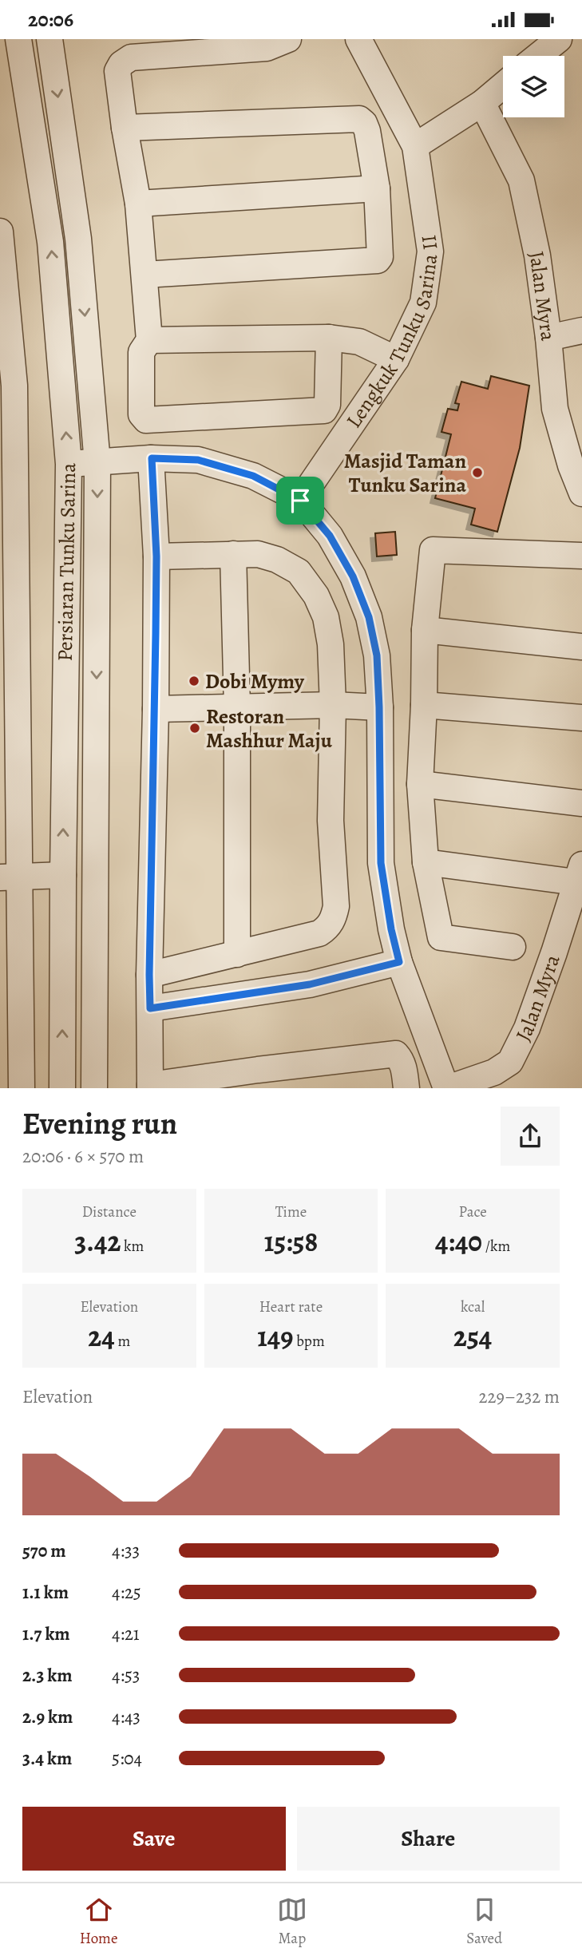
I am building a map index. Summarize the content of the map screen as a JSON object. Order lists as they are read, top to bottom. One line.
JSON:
{"streets":{"street":["Jalan Myra","Lengkuk Tunku Sarina II","Persiaran Tunku Sarina"]},"places":["Masjid Taman Tunku Sarina","Dobi Mymy","Restoran Mashhur Maju"],"page":{"status":"20:06","heading":["Evening run","20:06 · 6 × 570 m"],"stats":[["Distance","3.42 km"],["Time","15:58"],["Pace","4:40 /km"],["Elevation","24 m"],["Heart rate","149 bpm"],["kcal","254"]],"chart":["Elevation","229–232 m"],"list":[{"name":"570 m","note":"4:33"},{"name":"1.1 km","note":"4:25"},{"name":"1.7 km","note":"4:21"},{"name":"2.3 km","note":"4:53"},{"name":"2.9 km","note":"4:43"},{"name":"3.4 km","note":"5:04"}],"buttons":["Save","Share"],"tabs":["Home","Map","Saved"]}}
